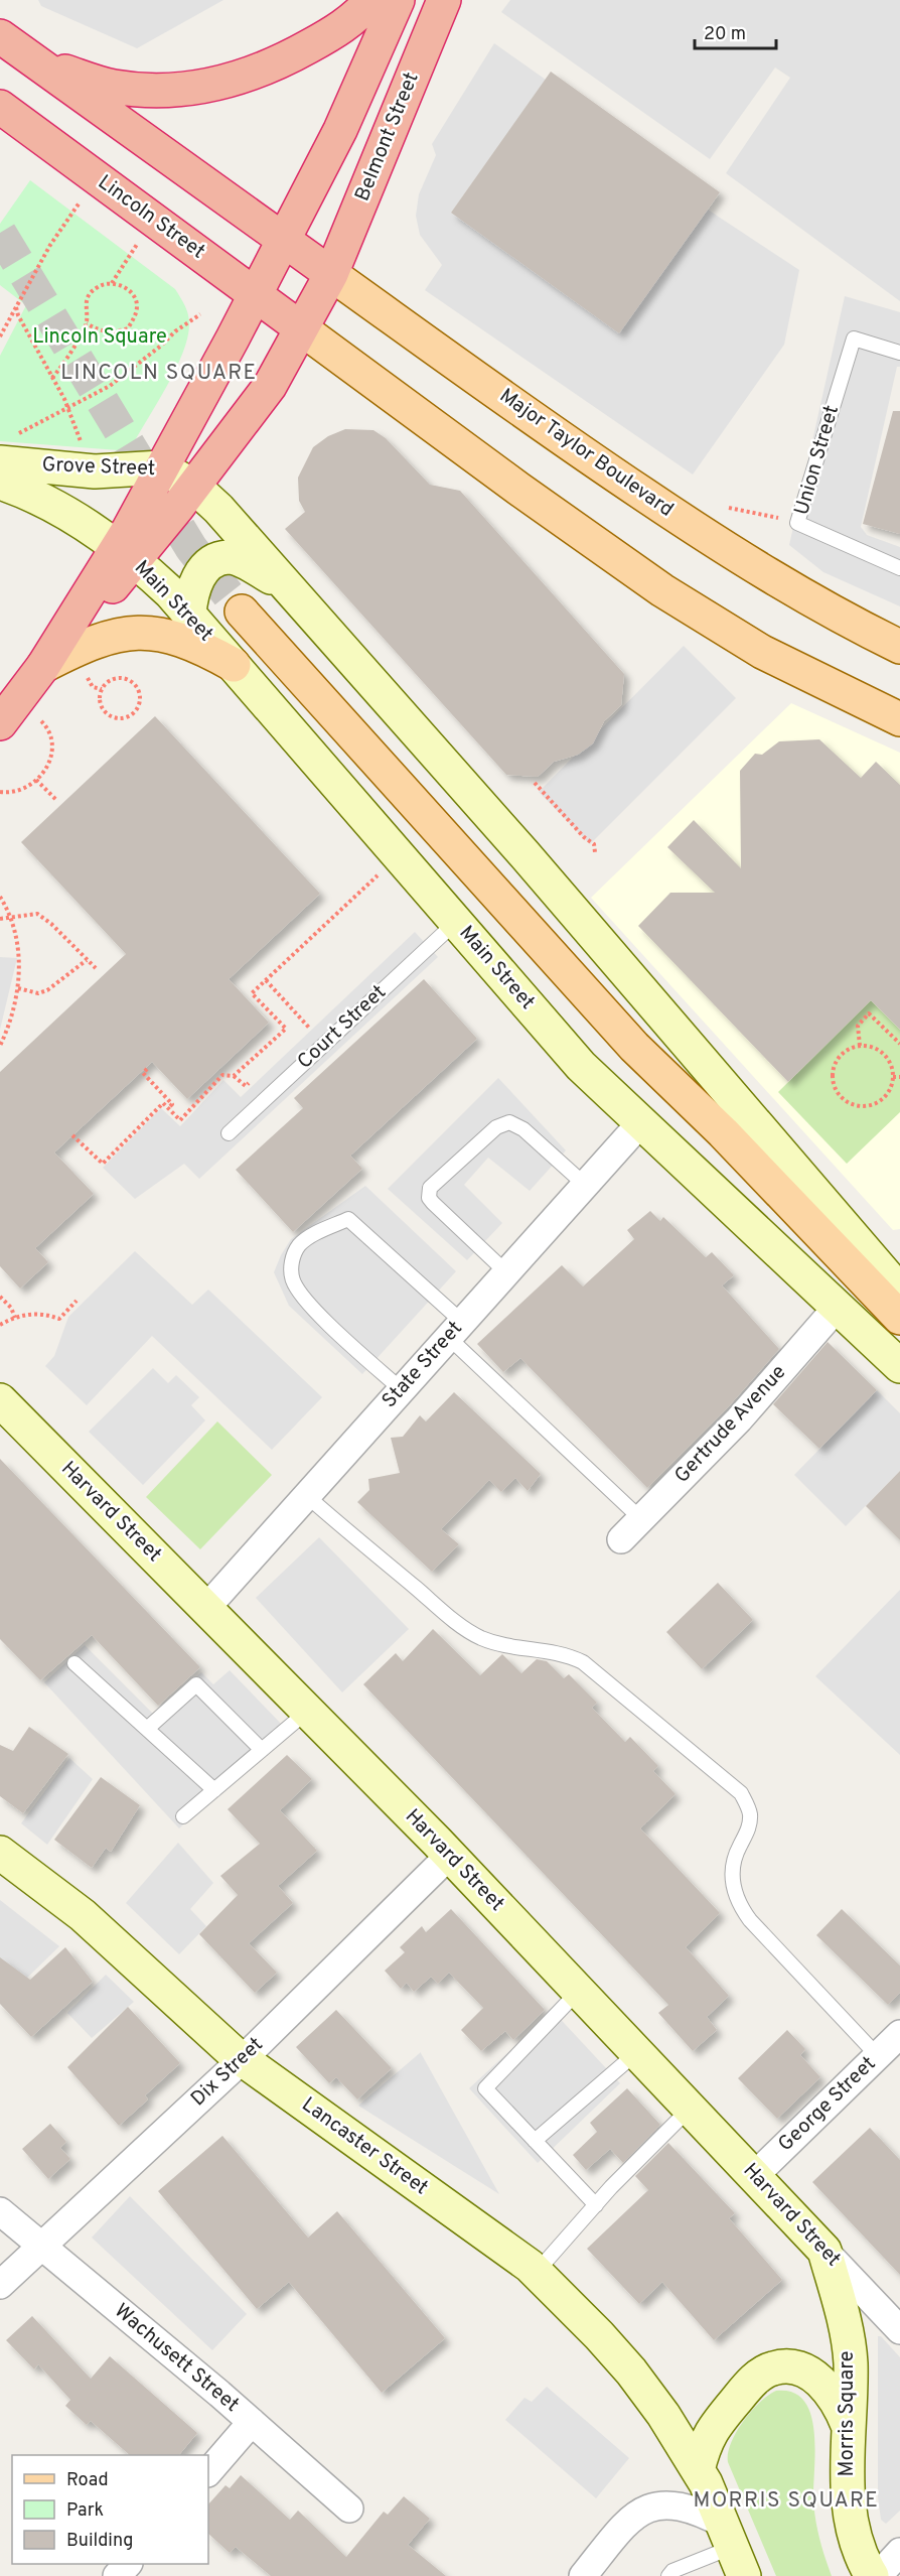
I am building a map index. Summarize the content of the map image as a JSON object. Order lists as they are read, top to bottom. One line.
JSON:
{"streets":{"highway":["Belmont Street","Lincoln Street","Major Taylor Boulevard"],"main road":["Grove Street","Main Street","Harvard Street","Lancaster Street","Morris Square"],"street":["State Street","Gertrude Avenue","Dix Street","George Street","Wachusett Street"],"lane":["Union Street","Court Street"]},"crossings":[["Belmont Street","Major Taylor Boulevard"],["Grove Street","Main Street"],["Main Street","Court Street"],["Main Street","State Street"],["Main Street","Gertrude Avenue"],["State Street","Harvard Street"],["Harvard Street","Dix Street"],["Harvard Street","George Street"],["Harvard Street","Morris Square"],["Dix Street","Lancaster Street"],["Dix Street","Wachusett Street"]],"districts":["LINCOLN SQUARE","MORRIS SQUARE"],"parks":["Lincoln Square"],"legend":["Road","Park","Building"],"scale_bar":"20 m"}
